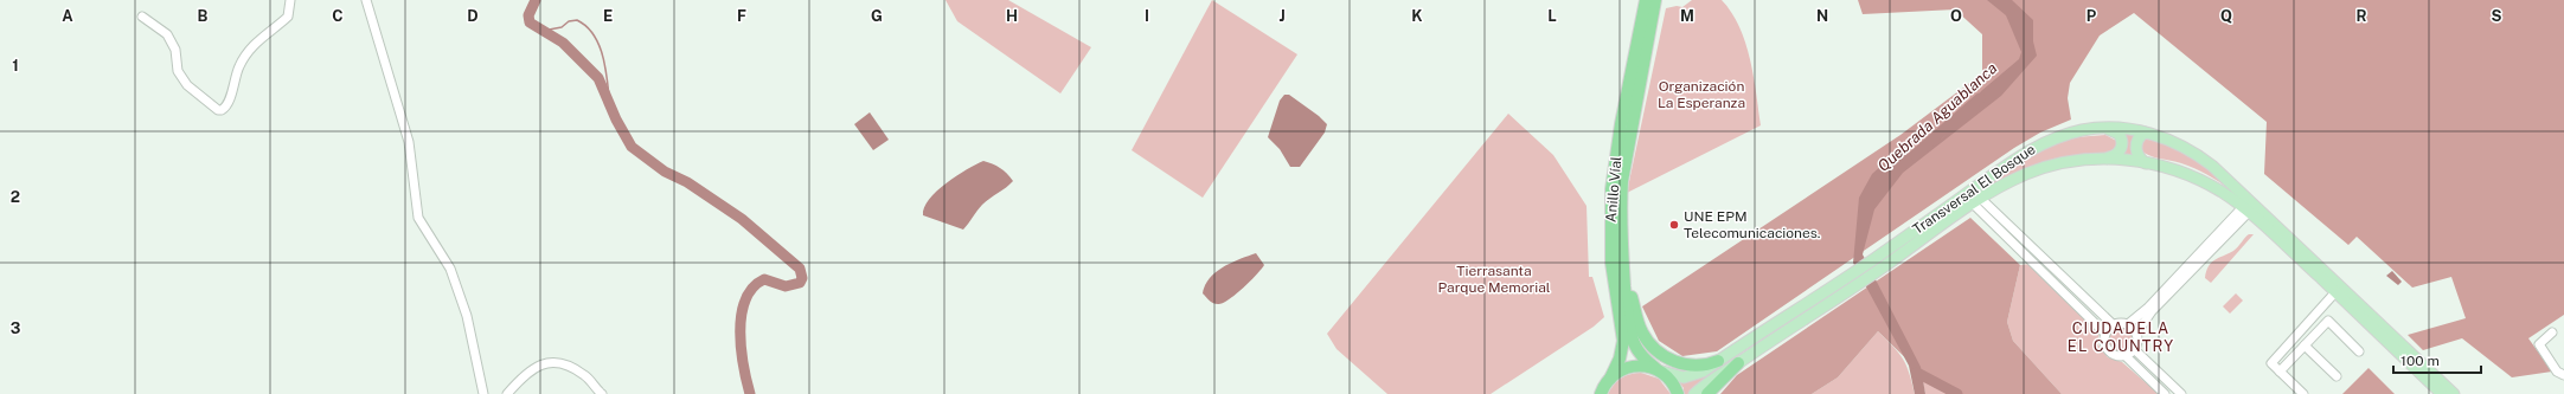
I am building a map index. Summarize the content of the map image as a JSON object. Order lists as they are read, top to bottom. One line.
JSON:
{"streets":{"highway":["Anillo Víal"],"main road":["Transversal El Bosque"]},"crossings":[["Anillo Víal","Transversal El Bosque"]],"districts":["CIUDADELA EL COUNTRY"],"water":["Quebrada Aguablanca"],"parks":["Organización La Esperanza","Tierrasanta Parque Memorial"],"places":["UNE EPM Telecomunicaciones."],"scale_bar":"100 m","grid":{"columns":["A","B","C","D","E","F","G","H","I","J","K","L","M","N","O","P","Q","R","S"],"rows":["1","2","3"]}}
